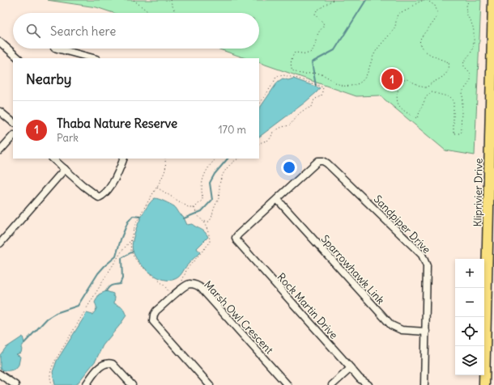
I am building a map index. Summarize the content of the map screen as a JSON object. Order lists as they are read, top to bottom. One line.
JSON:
{"streets":{"main road":["Kliprivier Drive"],"street":["Sandpiper Drive","Sparrowhawk Link","Rock Martin Drive","Marsh Owl Crescent"]},"crossings":[["Sandpiper Drive","Sparrowhawk Link"],["Sandpiper Drive","Rock Martin Drive"],["Sparrowhawk Link","Rock Martin Drive"]],"page":{"search":"Search here","heading":"Nearby","pins":"1","list":[{"mark":"1","name":"Thaba Nature Reserve","note":"Park","value":"170 m"}],"map_buttons":["+","−"]}}
